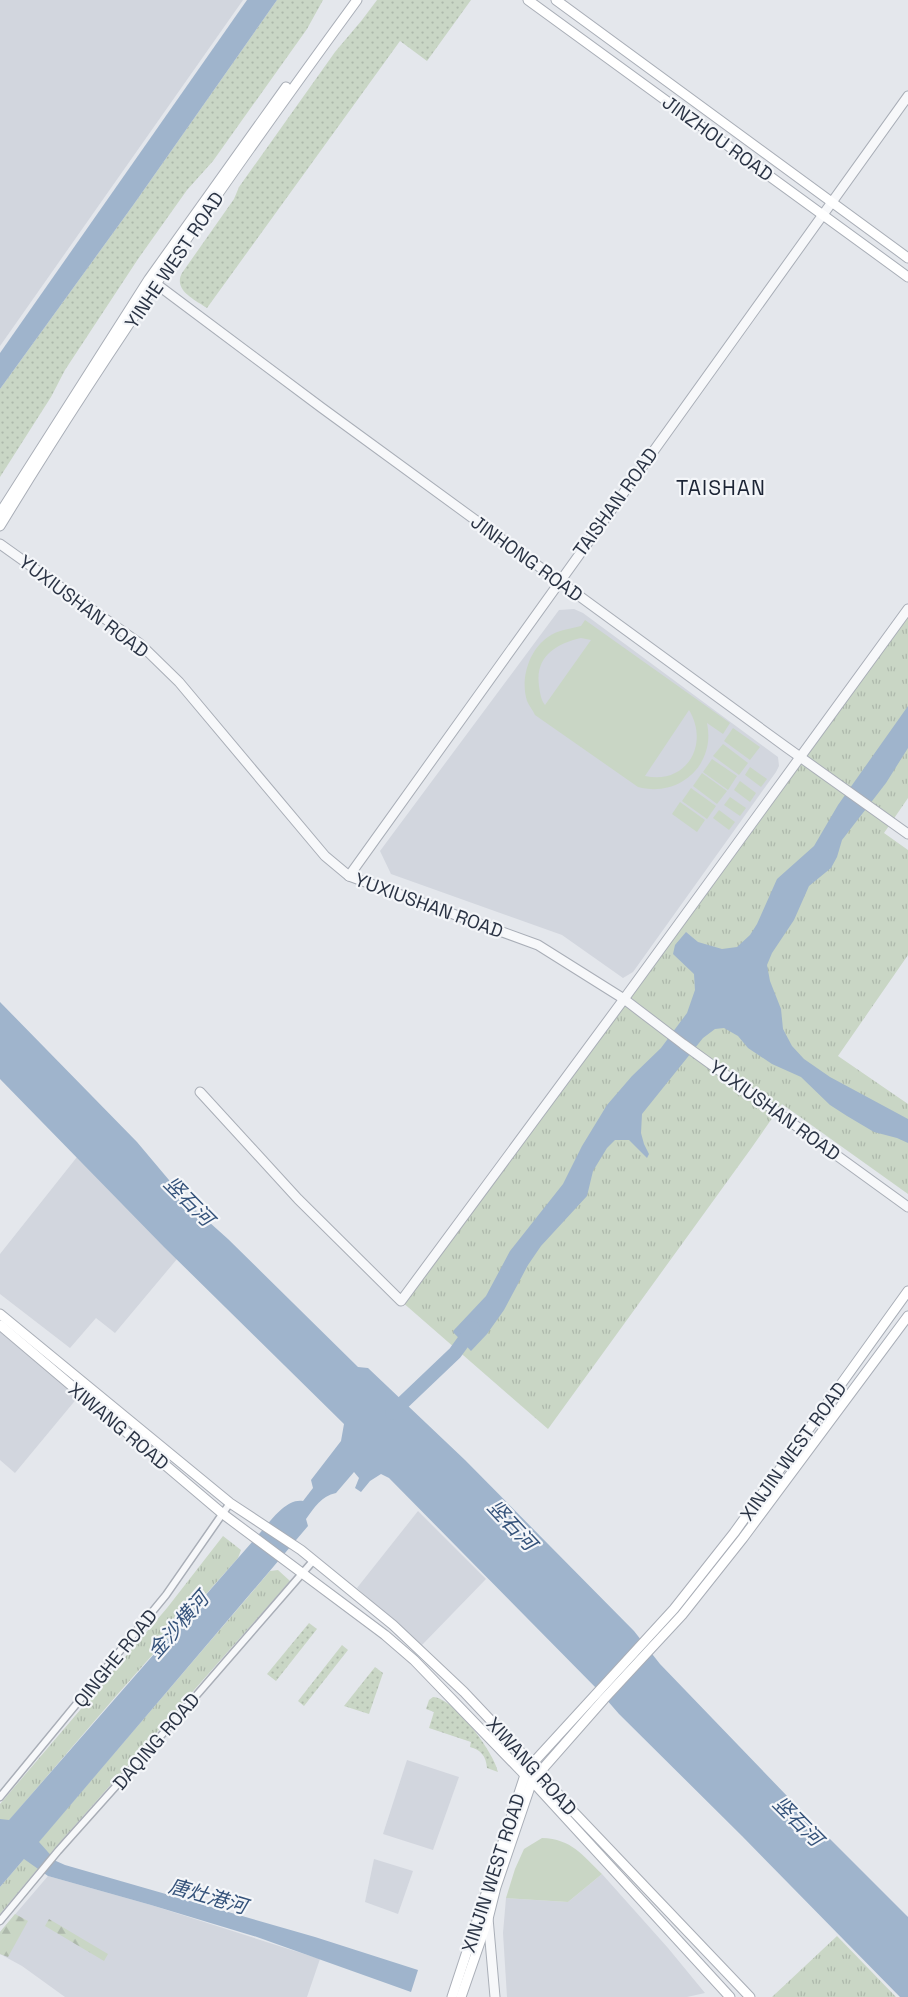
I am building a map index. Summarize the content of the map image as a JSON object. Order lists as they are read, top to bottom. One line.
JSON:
{"streets":{"main road":["JINZHOU ROAD","YINHE WEST ROAD","XIWANG ROAD","XINJIN WEST ROAD"],"street":["TAISHAN ROAD","JINHONG ROAD","YUXIUSHAN ROAD","QINGHE ROAD","DAQING ROAD"]},"crossings":[["JINZHOU ROAD","TAISHAN ROAD"],["YINHE WEST ROAD","JINHONG ROAD"],["TAISHAN ROAD","JINHONG ROAD"],["TAISHAN ROAD","YUXIUSHAN ROAD"],["XIWANG ROAD","XINJIN WEST ROAD"],["XIWANG ROAD","QINGHE ROAD"],["XIWANG ROAD","DAQING ROAD"]],"districts":["TAISHAN"],"water":["竖石河","金沙横河","唐灶港河"]}
